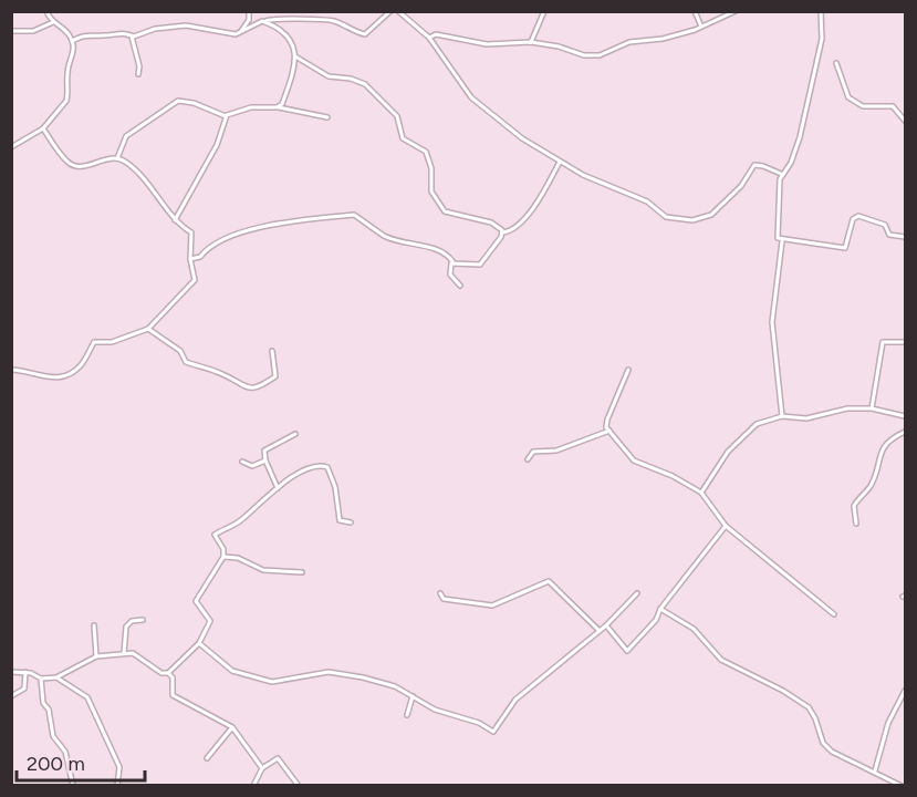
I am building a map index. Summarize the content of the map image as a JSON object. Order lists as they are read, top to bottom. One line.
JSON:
{"scale_bar":"200 m"}
